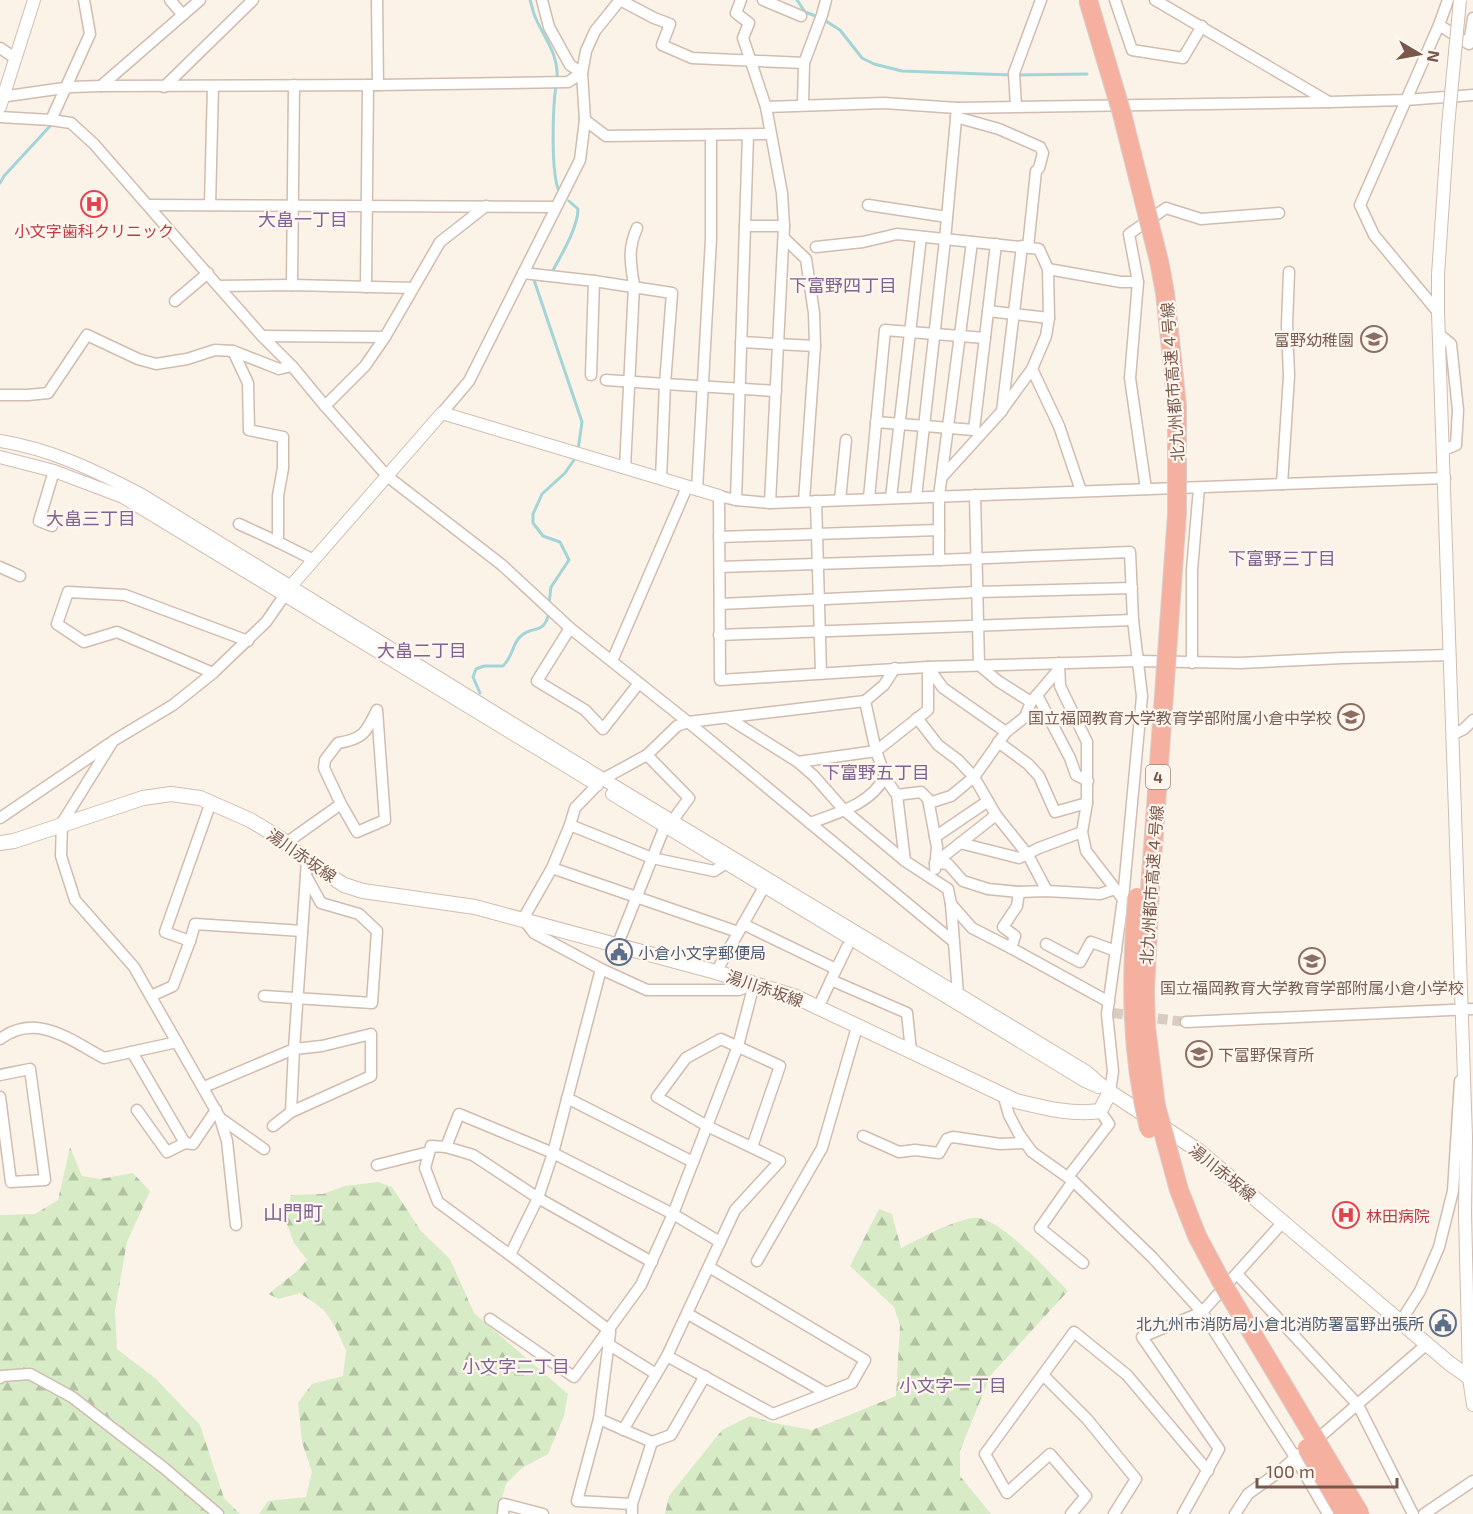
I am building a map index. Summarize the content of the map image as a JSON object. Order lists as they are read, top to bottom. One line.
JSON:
{"streets":{"highway":["北九州都市高速４号線","4"],"main road":["湯川赤坂線"]},"districts":["大畠一丁目","下富野四丁目","大畠三丁目","下富野三丁目","大畠二丁目","下富野五丁目","山門町","小文字二丁目","小文字一丁目"],"places":{"hospital":["小文字歯科クリニック","林田病院"],"school or university":["富野幼稚園","国立福岡教育大学教育学部附属小倉中学校","国立福岡教育大学教育学部附属小倉小学校","下富野保育所"],"public building":["小倉小文字郵便局","北九州市消防局小倉北消防署富野出張所"]},"scale_bar":"100 m","north":"right"}
